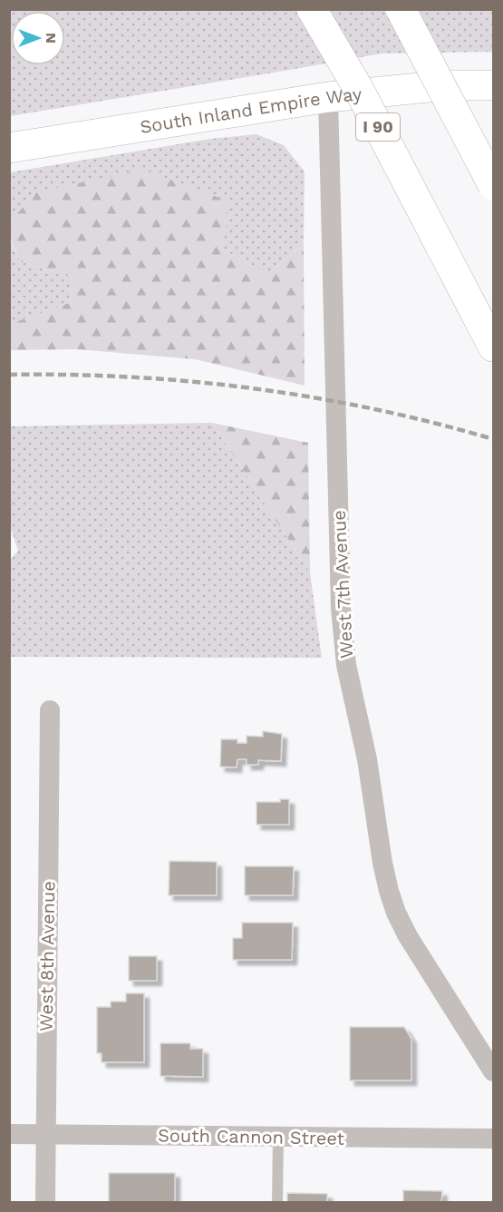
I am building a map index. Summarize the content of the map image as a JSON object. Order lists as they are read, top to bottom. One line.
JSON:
{"streets":{"main road":["South Inland Empire Way","I 90"],"street":["West 7th Avenue","West 8th Avenue","South Cannon Street"]},"crossings":[["South Inland Empire Way","West 7th Avenue"],["West 8th Avenue","South Cannon Street"]],"north":"right"}
